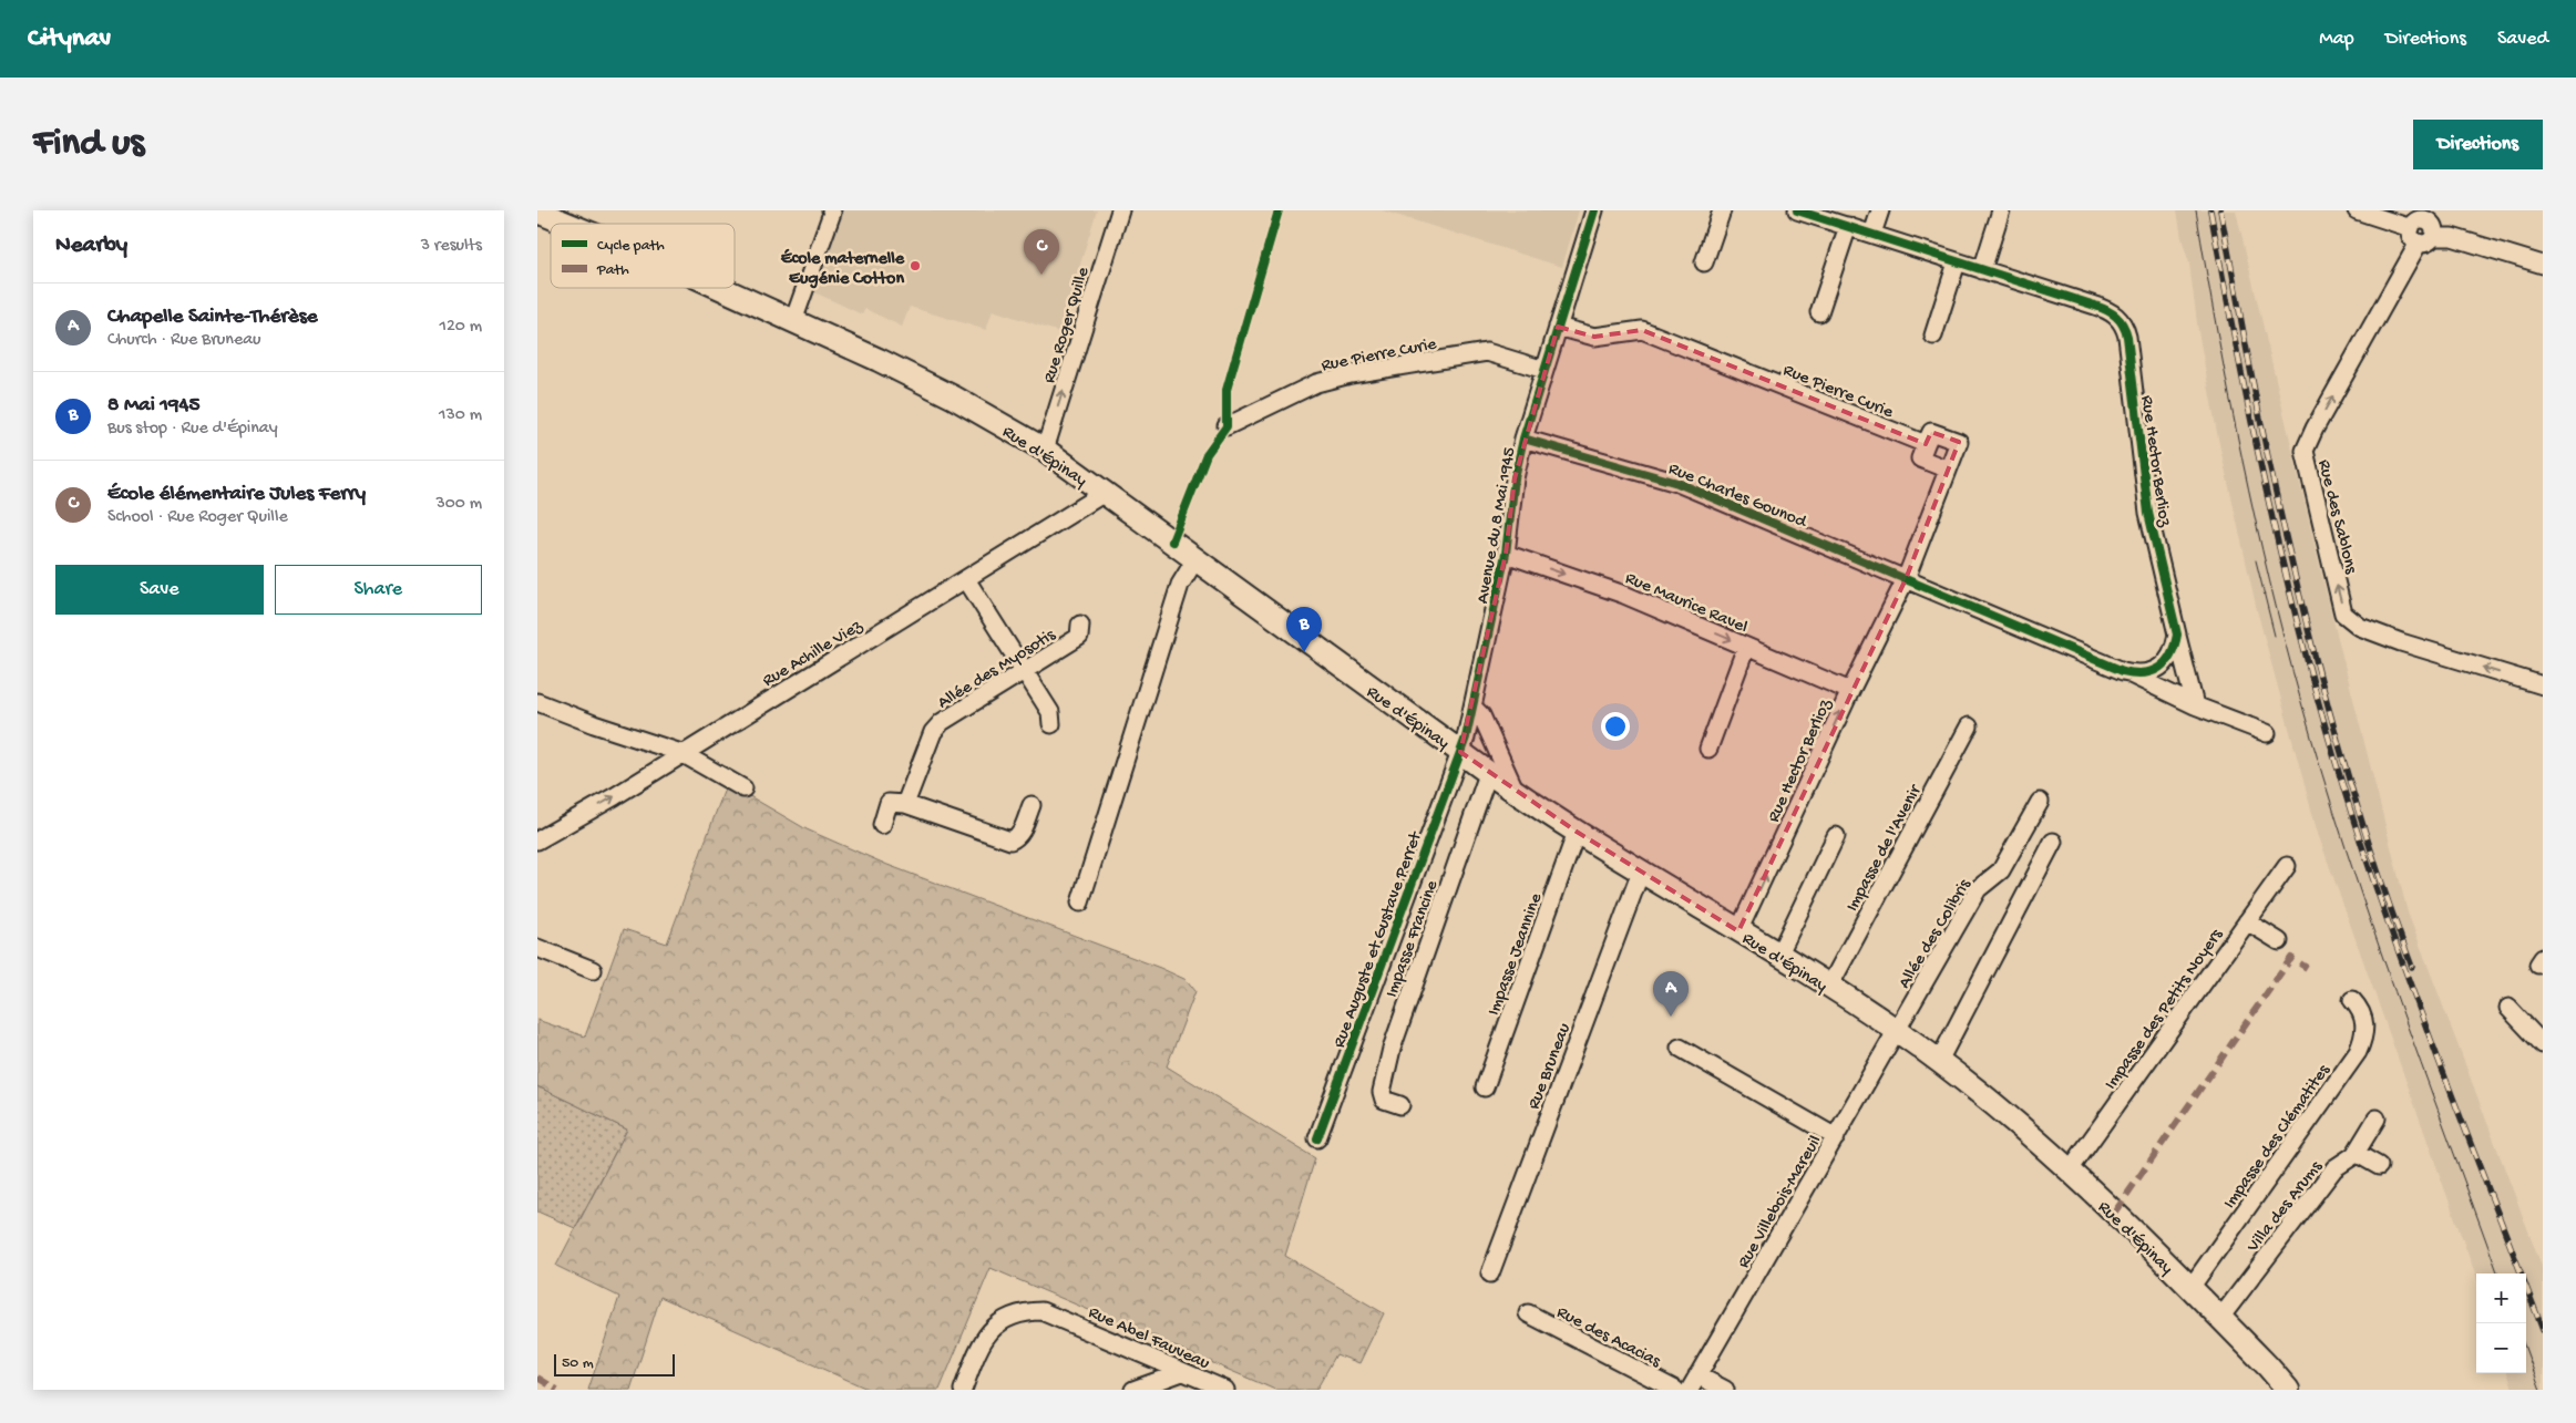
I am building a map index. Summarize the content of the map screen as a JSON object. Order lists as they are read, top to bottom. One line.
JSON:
{"streets":{"main road":["Rue d'Épinay"],"street":["Rue Roger Quille","Rue Pierre Curie","Rue Hector Berlioz","Rue Charles Gounod","Rue des Sablons","Avenue du 8 Mai 1945","Rue Maurice Ravel","Rue Achille Viez","Allée des Myosotis","Impasse de l'Avenir","Allée des Colibris","Impasse Francine","Rue Auguste et Gustave Perret","Impasse Jeannine","Impasse des Petits Noyers","Rue Bruneau","Impasse des Clématites","Rue Villebois-Mareuil","Villa des Arums","Rue des Acacias","Rue Abel Fauveau"]},"crossings":[["Rue Roger Quille","Rue d'Épinay"],["Rue Pierre Curie","Avenue du 8 Mai 1945"],["Rue d'Épinay","Rue Hector Berlioz"],["Rue d'Épinay","Avenue du 8 Mai 1945"],["Rue d'Épinay","Rue Achille Viez"],["Rue d'Épinay","Impasse de l'Avenir"],["Rue d'Épinay","Allée des Colibris"],["Rue d'Épinay","Impasse Francine"],["Rue d'Épinay","Rue Auguste et Gustave Perret"],["Rue d'Épinay","Impasse Jeannine"],["Rue d'Épinay","Impasse des Petits Noyers"],["Rue d'Épinay","Rue Bruneau"],["Rue d'Épinay","Impasse des Clématites"],["Rue d'Épinay","Rue Villebois-Mareuil"],["Rue d'Épinay","Villa des Arums"],["Rue Hector Berlioz","Rue Charles Gounod"],["Rue Hector Berlioz","Rue Maurice Ravel"],["Rue Charles Gounod","Avenue du 8 Mai 1945"],["Avenue du 8 Mai 1945","Rue Maurice Ravel"],["Avenue du 8 Mai 1945","Rue Auguste et Gustave Perret"],["Allée des Colibris","Rue Villebois-Mareuil"]],"one_way":["Rue Roger Quille","Rue Maurice Ravel"],"places":["École maternelle Eugénie Cotton"],"legend":["Cycle path","Path"],"scale_bar":"50 m","page":{"header":"Citynav","nav":["Map","Directions","Saved"],"buttons":["Directions",["Save","Share"]],"title":"Find us","heading":["Nearby","3 results"],"pins":["C","B","A"],"list":[{"mark":"A","name":"Chapelle Sainte-Thérèse","note":"Church · Rue Bruneau","value":"120 m"},{"mark":"B","name":"8 Mai 1945","note":"Bus stop · Rue d'Épinay","value":"130 m"},{"mark":"C","name":"École élémentaire Jules Ferry","note":"School · Rue Roger Quille","value":"300 m"}],"map_buttons":["+","−"],"scale":"50 m"}}
